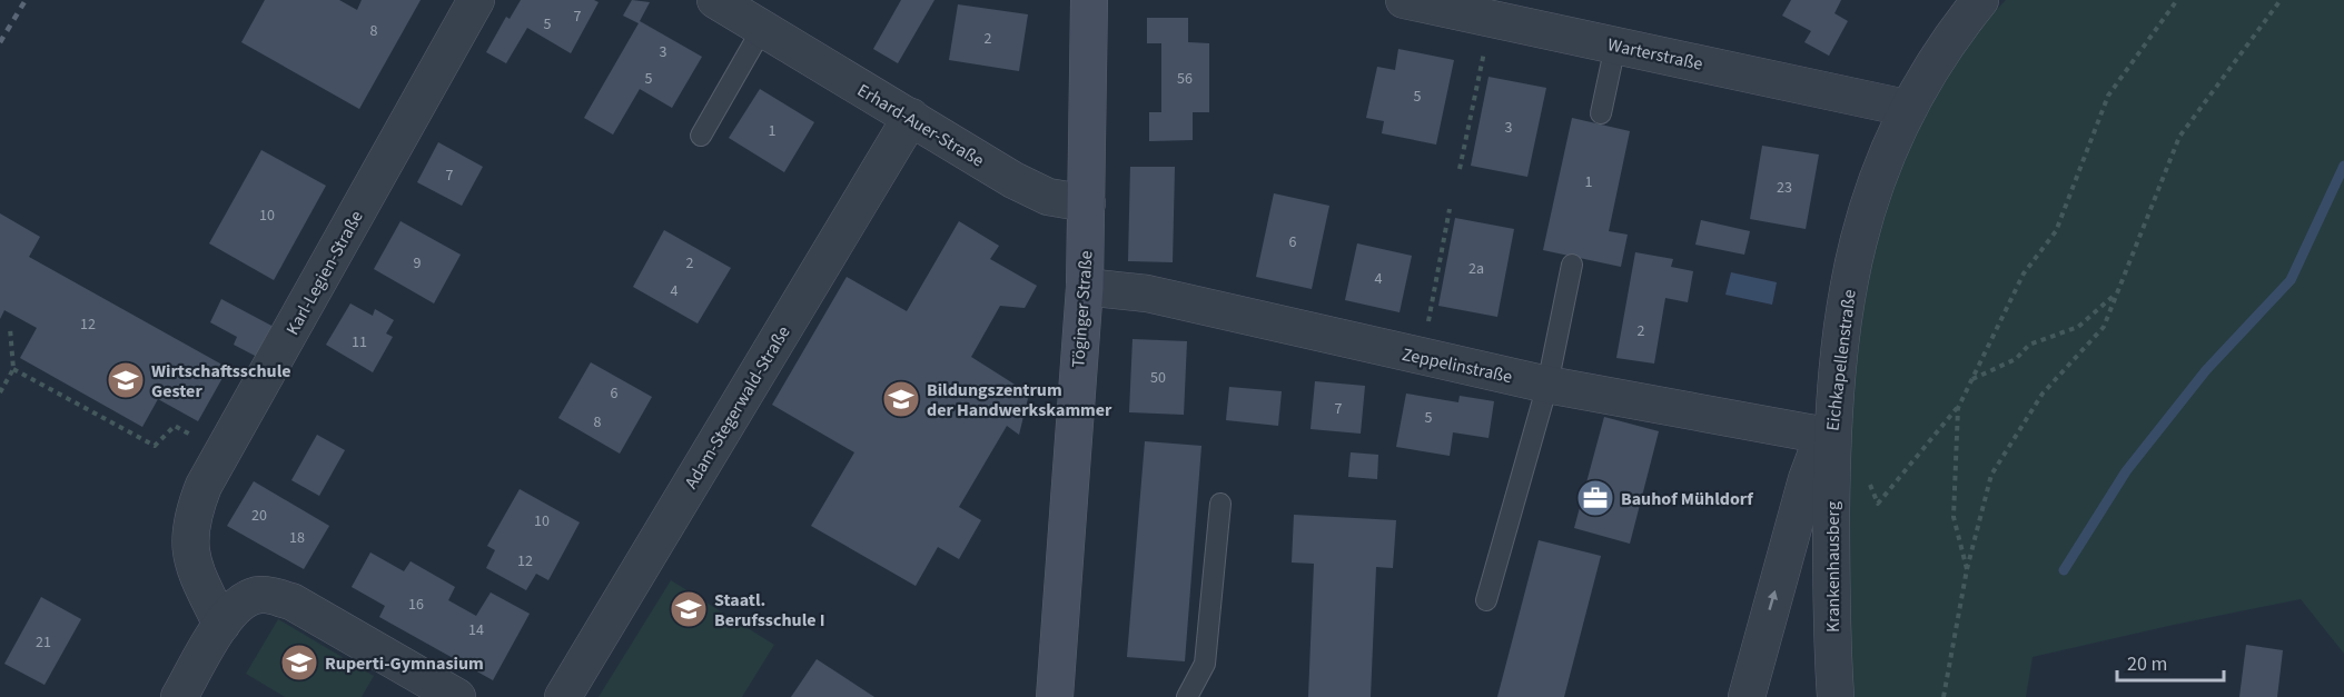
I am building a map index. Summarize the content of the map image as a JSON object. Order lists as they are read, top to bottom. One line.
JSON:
{"streets":{"street":["Warterstraße","Erhard-Auer-Straße","Karl-Legien-Straße","Töginger Straße","Eichkapellenstraße","Zeppelinstraße","Adam-Stegerwald-Straße","Krankenhausberg"]},"crossings":[["Warterstraße","Eichkapellenstraße"],["Erhard-Auer-Straße","Töginger Straße"],["Erhard-Auer-Straße","Adam-Stegerwald-Straße"],["Töginger Straße","Zeppelinstraße"],["Eichkapellenstraße","Zeppelinstraße"],["Eichkapellenstraße","Krankenhausberg"],["Zeppelinstraße","Krankenhausberg"]],"one_way":["Eichkapellenstraße"],"places":{"school or university":["Wirtschaftsschule Gester","Bildungszentrum der Handwerkskammer","Staatl. Berufsschule I","Ruperti-Gymnasium"],"office":["Bauhof Mühldorf"]},"house_numbers":["7","5","8","2","3","5","56","5","3","1","7","1","23","10","6","9","2","2a","4","4","12","2","11","50","6","7","5","8","20","10","18","12","16","14","21"],"scale_bar":"20 m"}
